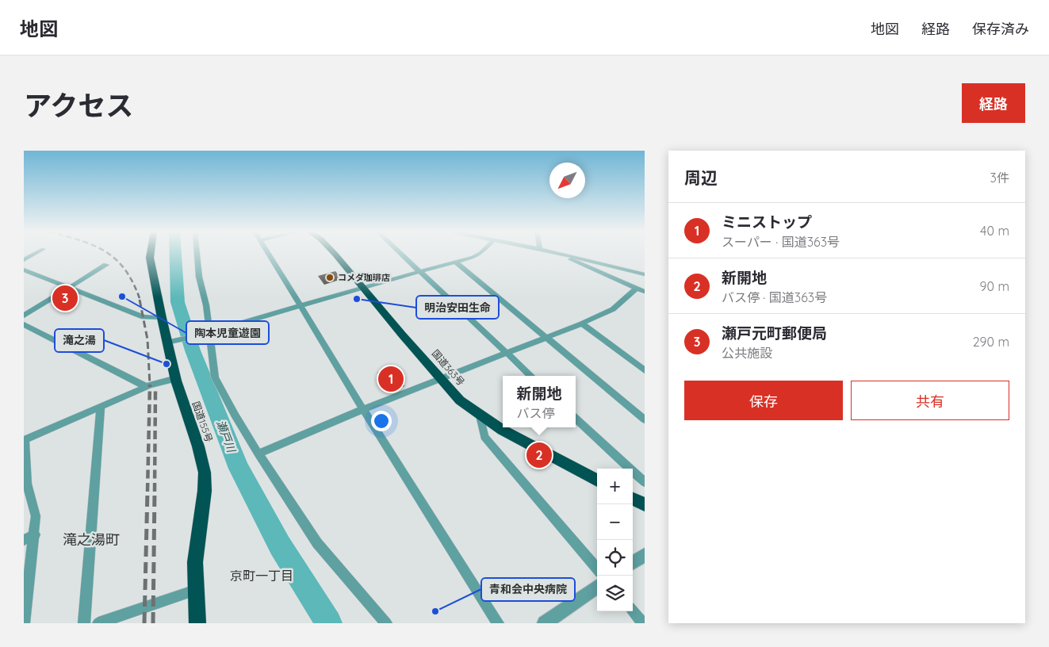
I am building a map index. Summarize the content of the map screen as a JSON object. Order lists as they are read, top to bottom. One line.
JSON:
{"streets":{"highway":["国道363号","国道155号"]},"districts":["滝之湯町","京町一丁目"],"water":["瀬戸川"],"places":["コメダ珈琲店","陶本児童遊園","明治安田生命","滝之湯","青和会中央病院"],"north":"bottom left","page":{"header":"地図","nav":["地図","経路","保存済み"],"title":"アクセス","buttons":["経路",["保存","共有"]],"heading":["周辺","3件"],"list":[{"mark":"1","name":"ミニストップ","note":"スーパー · 国道363号","value":"40 m"},{"mark":"2","name":"新開地","note":"バス停 · 国道363号","value":"90 m"},{"mark":"3","name":"瀬戸元町郵便局","note":"公共施設","value":"290 m"}],"pins":["3","1","2"],"popup":["新開地","バス停"],"map_buttons":["+","−"]}}
